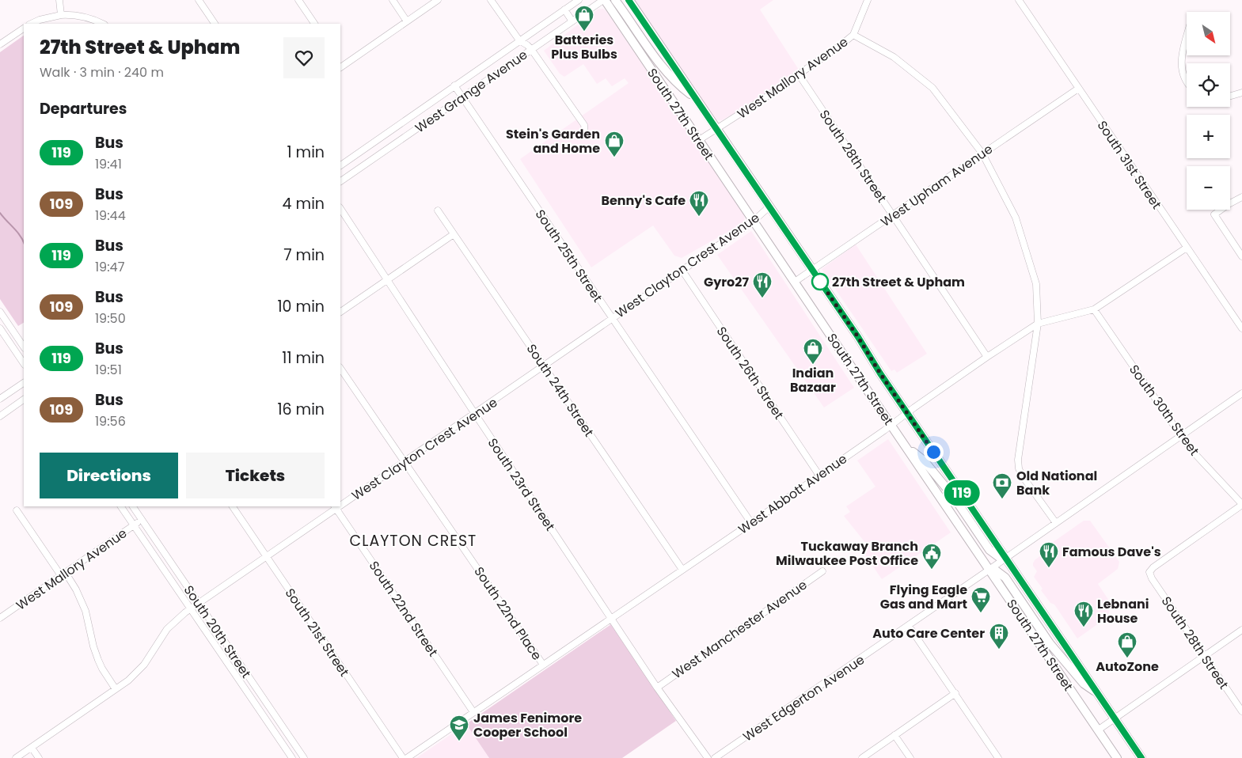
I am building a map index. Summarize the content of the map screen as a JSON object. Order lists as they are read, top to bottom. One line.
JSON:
{"streets":{"main road":["South 27th Street"],"street":["West Mallory Avenue","West Grange Avenue","South 28th Street","South 31st Street","West Upham Avenue","South 25th Street","West Clayton Crest Avenue","South 26th Street","South 24th Street","South 30th Street","South 23rd Street","West Abbott Avenue","South 22nd Street","South 22nd Place","West Manchester Avenue","South 20th Street","South 21st Street","West Edgerton Avenue"]},"crossings":[["West Mallory Avenue","South 27th Street"],["West Mallory Avenue","South 28th Street"],["West Mallory Avenue","South 20th Street"],["West Grange Avenue","South 27th Street"],["West Grange Avenue","South 25th Street"],["South 27th Street","West Upham Avenue"],["South 27th Street","West Clayton Crest Avenue"],["South 27th Street","West Abbott Avenue"],["South 27th Street","West Edgerton Avenue"],["South 28th Street","West Upham Avenue"],["South 28th Street","South 30th Street"],["South 28th Street","West Abbott Avenue"],["South 31st Street","West Upham Avenue"],["South 31st Street","West Abbott Avenue"],["South 25th Street","West Clayton Crest Avenue"],["South 25th Street","West Abbott Avenue"],["West Clayton Crest Avenue","South 26th Street"],["West Clayton Crest Avenue","South 24th Street"],["West Clayton Crest Avenue","South 23rd Street"],["West Clayton Crest Avenue","South 22nd Street"],["West Clayton Crest Avenue","South 22nd Place"],["West Clayton Crest Avenue","South 20th Street"],["West Clayton Crest Avenue","South 21st Street"],["South 26th Street","West Abbott Avenue"],["South 24th Street","West Abbott Avenue"],["South 30th Street","West Abbott Avenue"],["South 30th Street","West Edgerton Avenue"],["South 23rd Street","West Abbott Avenue"],["South 23rd Street","West Manchester Avenue"],["West Abbott Avenue","South 22nd Street"],["West Abbott Avenue","South 22nd Place"]],"districts":["CLAYTON CREST"],"places":{"shop":["Batteries Plus Bulbs","Stein's Garden and Home","Indian Bazaar","AutoZone"],"restaurant":["Benny's Cafe","Gyro27","Famous Dave's","Lebnani House"],"other":["27th Street & Upham"],"bank":["Old National Bank"],"public building":["Tuckaway Branch Milwaukee Post Office"],"supermarket":["Flying Eagle Gas and Mart"],"building":["Auto Care Center"],"school or university":["James Fenimore Cooper School"]},"lines":["bus line 119"],"north":"bottom right","page":{"on_map":"119","map_buttons":["+","−"],"heading":[["27th Street & Upham","Walk · 3 min · 240 m"],"Departures"],"list":[{"mark":"119","name":"Bus","note":"19:41","value":"1 min"},{"mark":"109","name":"Bus","note":"19:44","value":"4 min"},{"mark":"119","name":"Bus","note":"19:47","value":"7 min"},{"mark":"109","name":"Bus","note":"19:50","value":"10 min"},{"mark":"119","name":"Bus","note":"19:51","value":"11 min"},{"mark":"109","name":"Bus","note":"19:56","value":"16 min"}],"buttons":["Directions","Tickets"]}}
